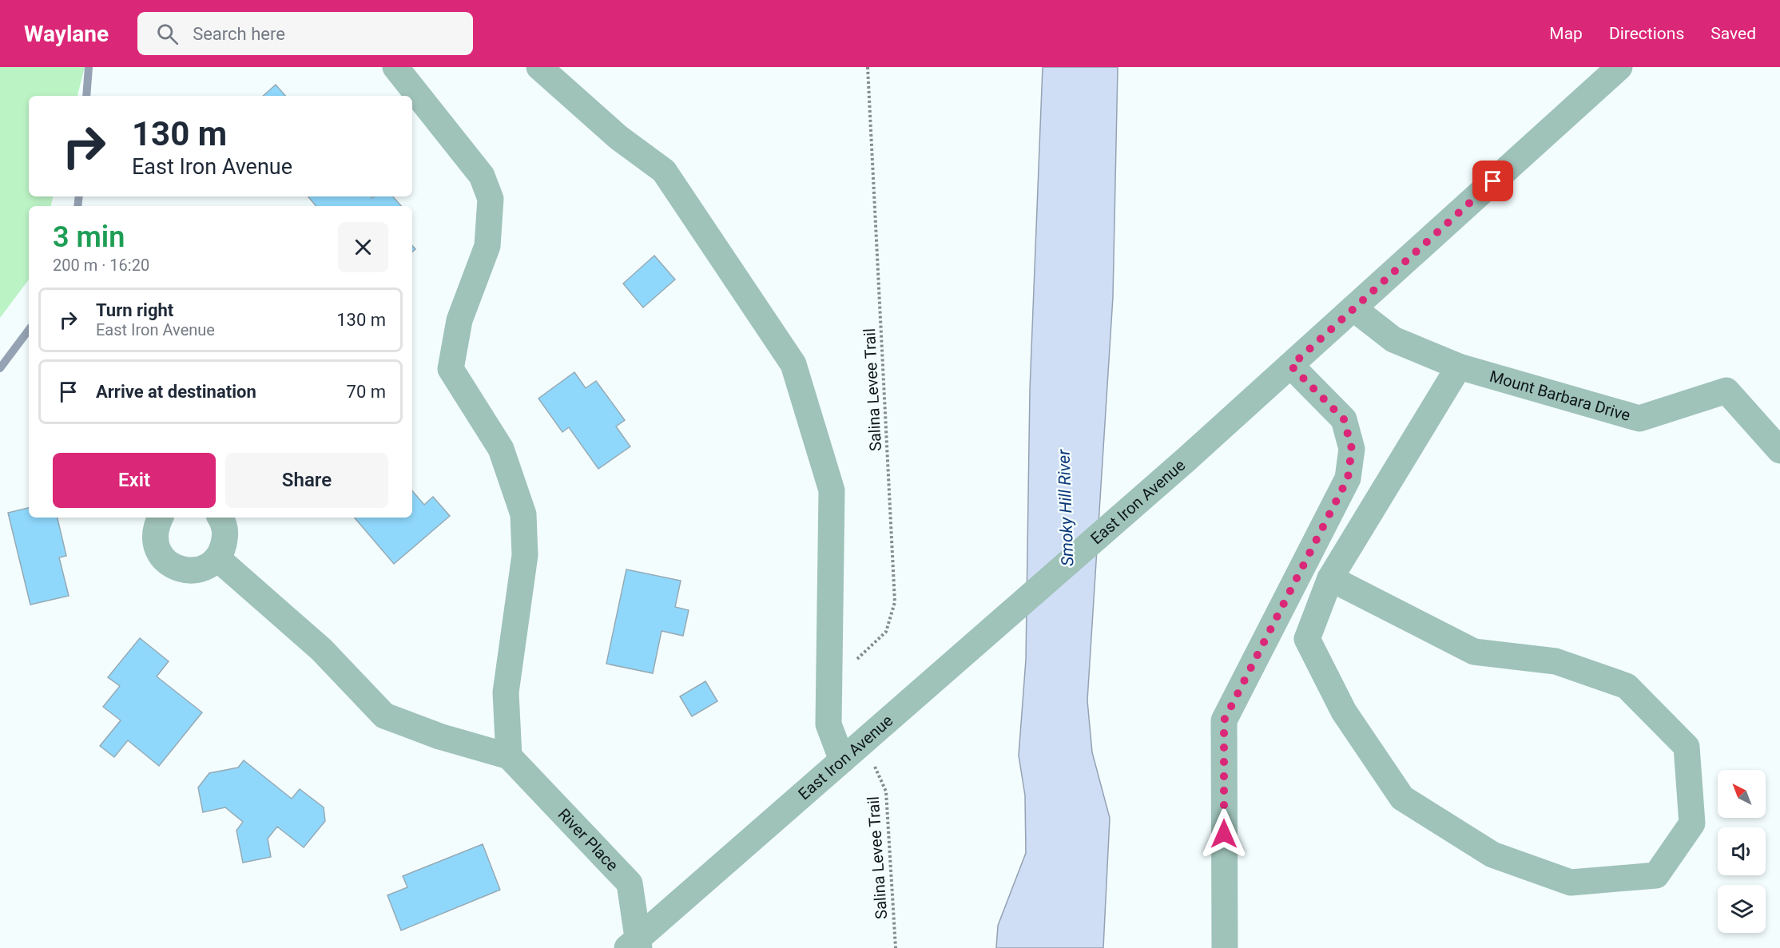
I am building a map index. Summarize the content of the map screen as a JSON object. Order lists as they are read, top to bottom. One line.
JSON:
{"streets":{"street":["Mount Barbara Drive","East Iron Avenue","River Place"],"path":["Salina Levee Trail"]},"crossings":[["Salina Levee Trail","East Iron Avenue"],["Mount Barbara Drive","East Iron Avenue"],["East Iron Avenue","River Place"]],"water":["Smoky Hill River"],"north":"top left","page":{"header":"Waylane","search":"Search here","nav":["Map","Directions","Saved"],"turn":["130 m","East Iron Avenue"],"heading":["3 min","200 m · 16:20"],"list":[{"name":"Turn right","note":"East Iron Avenue","value":"130 m"},{"name":"Arrive at destination","value":"70 m"}],"buttons":["Exit","Share"]}}
